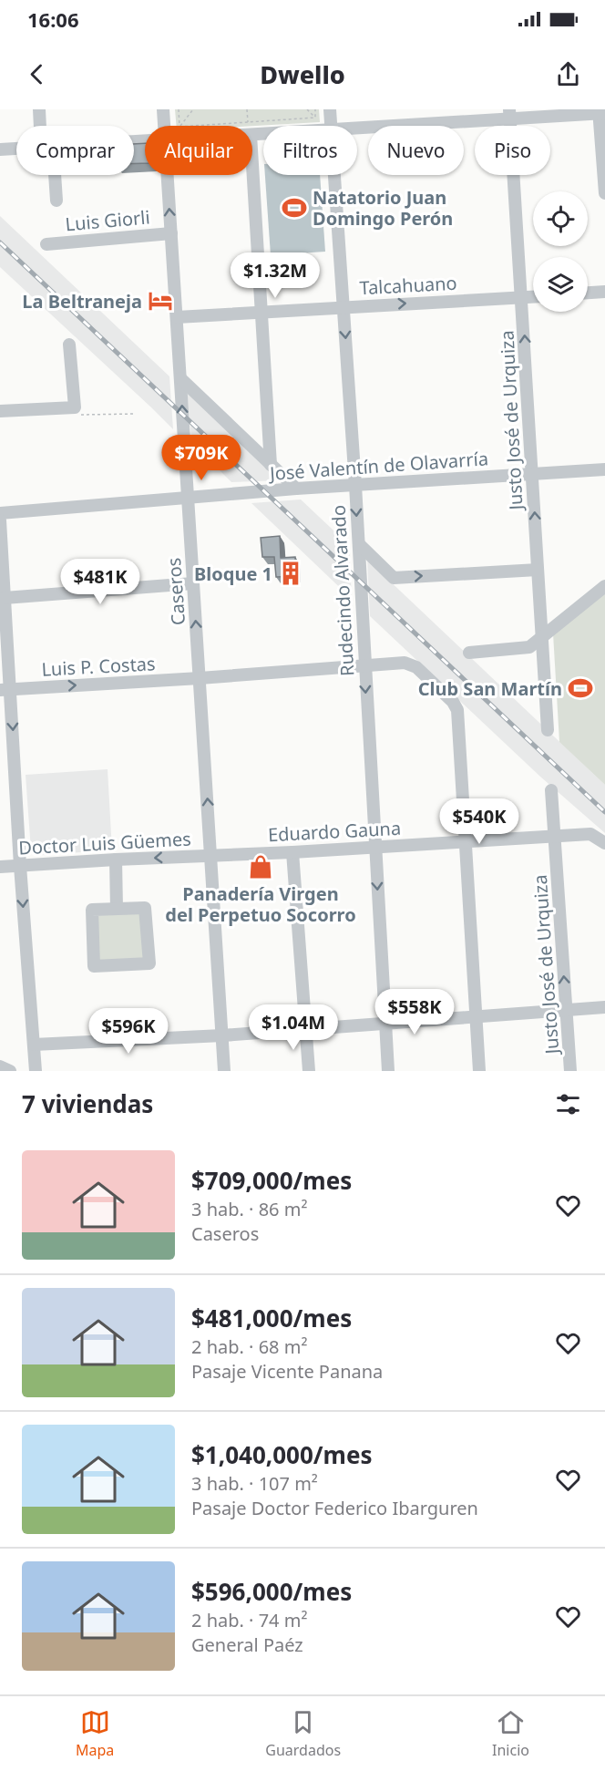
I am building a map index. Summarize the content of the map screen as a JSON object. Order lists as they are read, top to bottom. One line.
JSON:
{"streets":{"street":["Luis Giorli","Talcahuano","Justo José de Urquiza","José Valentín de Olavarría","Rudecindo Alvarado","Caseros","Luis P. Costas","Eduardo Gauna","Doctor Luis Güemes"]},"crossings":[["Luis Giorli","Caseros"],["Talcahuano","Justo José de Urquiza"],["Talcahuano","Rudecindo Alvarado"],["Talcahuano","Caseros"],["Justo José de Urquiza","José Valentín de Olavarría"],["Justo José de Urquiza","Eduardo Gauna"],["José Valentín de Olavarría","Rudecindo Alvarado"],["José Valentín de Olavarría","Caseros"],["Rudecindo Alvarado","Luis P. Costas"],["Rudecindo Alvarado","Eduardo Gauna"],["Caseros","Luis P. Costas"],["Caseros","Eduardo Gauna"],["Caseros","Doctor Luis Güemes"],["Luis P. Costas","Eduardo Gauna"],["Eduardo Gauna","Doctor Luis Güemes"]],"one_way":["Talcahuano","Doctor Luis Güemes"],"places":{"sports":["Natatorio Juan Domingo Perón","Club San Martín"],"hotel":["La Beltraneja"],"building":["Bloque 1"],"shop":["Panadería Virgen del Perpetuo Socorro"]},"page":{"status":"16:06","header":"Dwello","chip":["Comprar","Alquilar","Filtros","Nuevo","Piso"],"price":["$1.32M","$709K","$481K","$540K","$558K","$1.04M","$596K"],"heading":"7 viviendas","list":[{"name":"$709,000/mes","note":"3 hab. · 86 m² · Caseros"},{"name":"$481,000/mes","note":"2 hab. · 68 m² · Pasaje Vicente Panana"},{"name":"$1,040,000/mes","note":"3 hab. · 107 m² · Pasaje Doctor Federico Ibarguren"},{"name":"$596,000/mes","note":"2 hab. · 74 m² · General Paéz"}],"tabs":["Mapa","Guardados","Inicio"]}}
